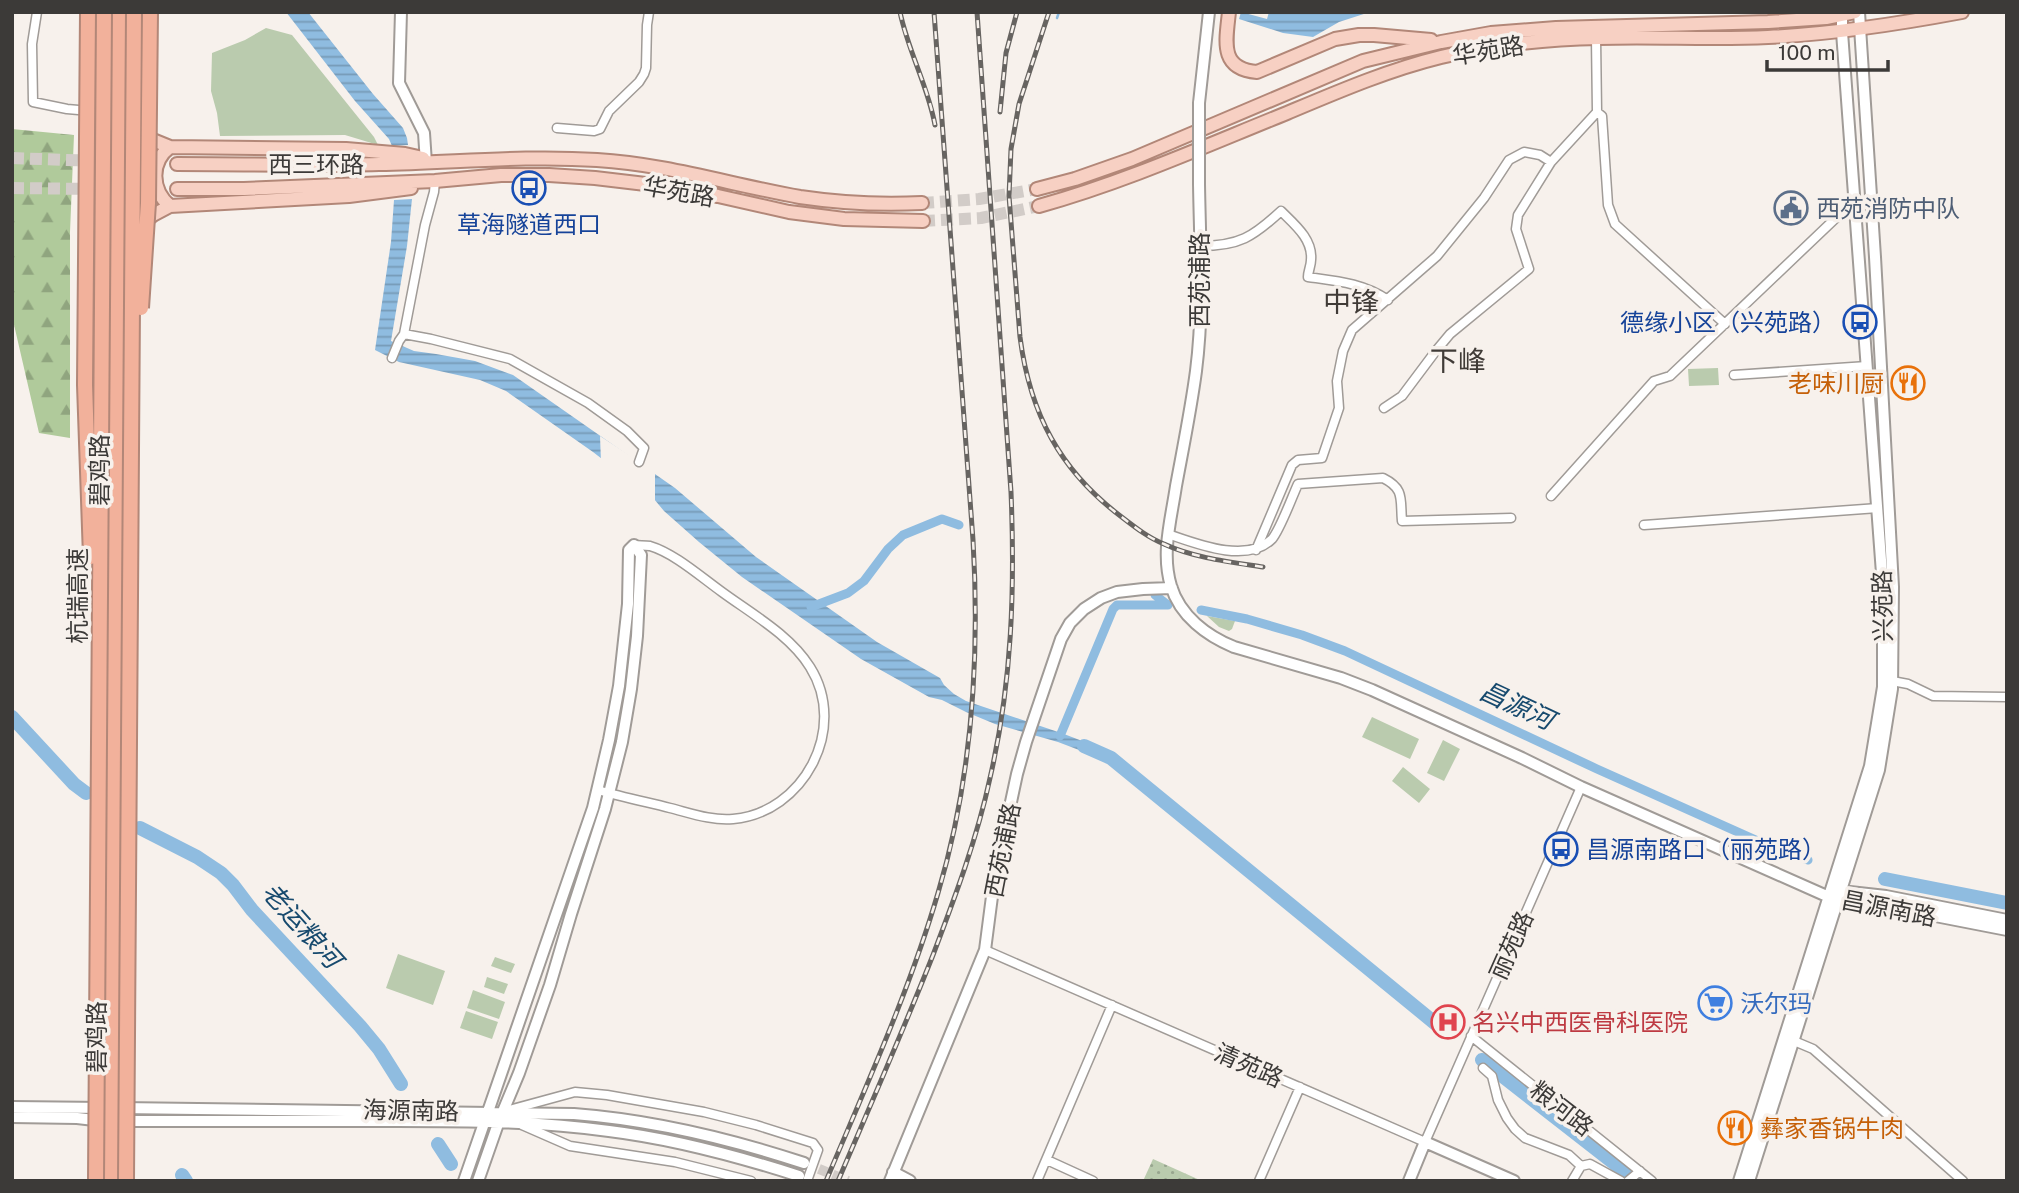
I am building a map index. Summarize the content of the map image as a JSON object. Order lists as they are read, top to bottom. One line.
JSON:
{"streets":{"highway":["碧鸡路","杭瑞高速"],"main road":["华苑路","西三环路","西苑浦路","兴苑路","昌源南路","丽苑路","清苑路","海源南路"],"street":["粮河路"]},"crossings":[["华苑路","西三环路"],["华苑路","兴苑路"],["西苑浦路","清苑路"],["碧鸡路","海源南路"],["兴苑路","昌源南路"],["丽苑路","清苑路"],["丽苑路","粮河路"]],"districts":["中锋","下峰"],"water":["昌源河","老运粮河"],"places":{"bus stop":["草海隧道西口","德缘小区（兴苑路）","昌源南路口（丽苑路）"],"public building":["西苑消防中队"],"restaurant":["老味川厨","彝家香锅牛肉"],"supermarket":["沃尔玛"],"hospital":["名兴中西医骨科医院"]},"scale_bar":"100 m"}
